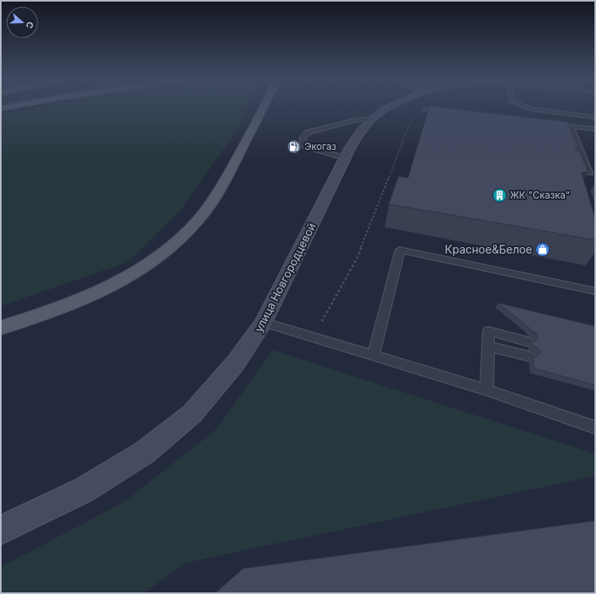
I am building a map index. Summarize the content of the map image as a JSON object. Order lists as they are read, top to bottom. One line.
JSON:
{"streets":{"street":["улица Новгородцевой"]},"places":{"fuel station":["Экогаз"],"building":["ЖК \"Сказка\""],"shop":["Красное&Белое"]},"north":"right"}
